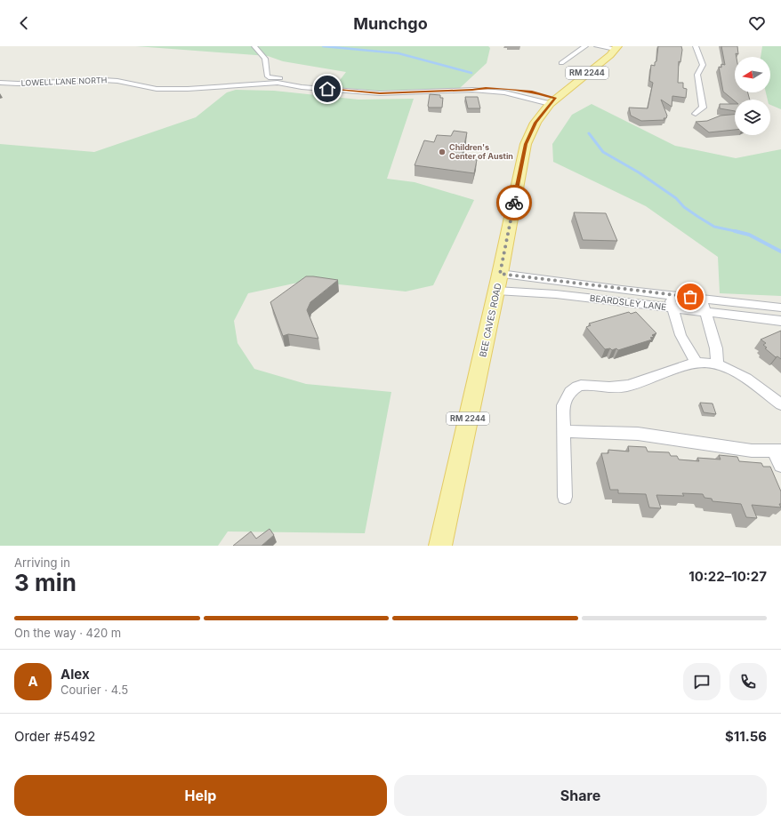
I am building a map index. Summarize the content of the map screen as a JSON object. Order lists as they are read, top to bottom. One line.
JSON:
{"streets":{"main road":["RM 2244","BEE CAVES ROAD"],"street":["LOWELL LANE NORTH","BEARDSLEY LANE"]},"crossings":[["BEARDSLEY LANE","BEE CAVES ROAD"]],"places":["Children's Center of Austin"],"north":"left","page":{"header":"Munchgo","heading":["3 min","Arriving in","10:22–10:27"],"panel":["Alex","Courier · 4.5","Order #5492","$11.56"],"bar":"On the way · 420 m","round":"A","buttons":["Help","Share"]}}
